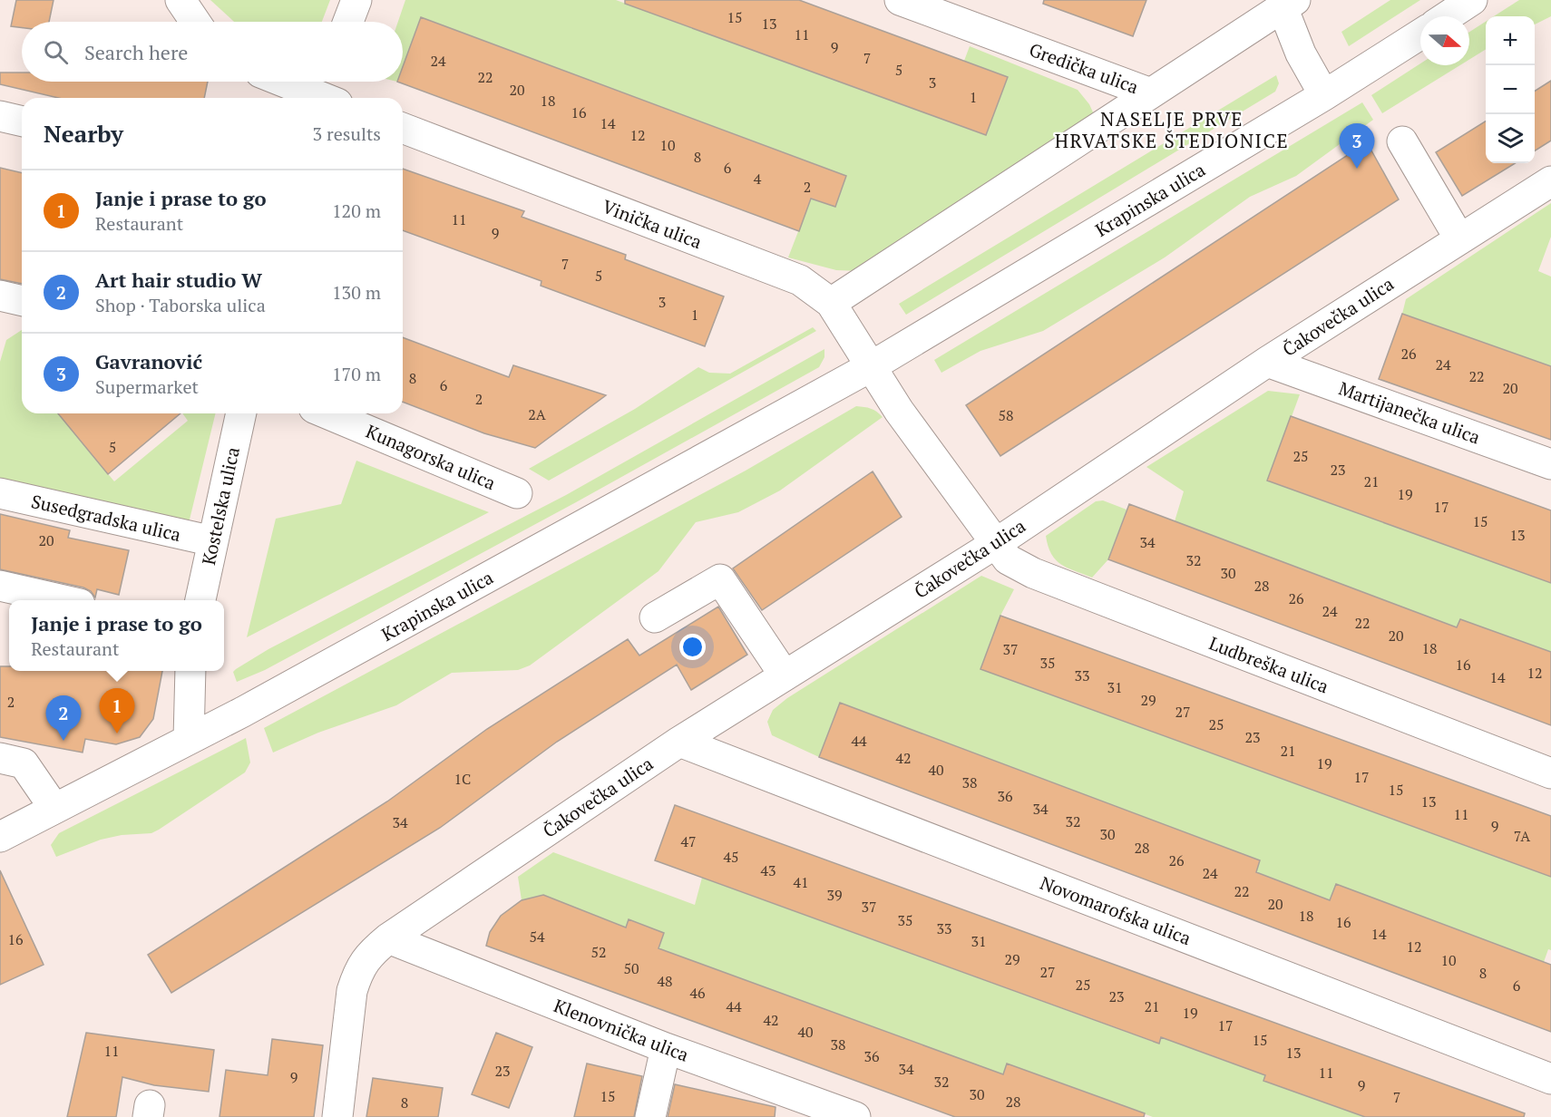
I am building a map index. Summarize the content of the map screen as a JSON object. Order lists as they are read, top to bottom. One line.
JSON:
{"streets":{"street":["Gredička ulica","Krapinska ulica","Vinička ulica","Čakovečka ulica","Martijanečka ulica","Kunagorska ulica","Kostelska ulica","Susedgradska ulica","Ludbreška ulica","Novomarofska ulica","Klenovnička ulica"]},"crossings":[["Krapinska ulica","Vinička ulica"],["Čakovečka ulica","Martijanečka ulica"],["Čakovečka ulica","Ludbreška ulica"],["Čakovečka ulica","Novomarofska ulica"],["Čakovečka ulica","Klenovnička ulica"],["Kostelska ulica","Susedgradska ulica"]],"districts":["NASELJE PRVE HRVATSKE ŠTEDIONICE"],"house_numbers":["15","13","11","9","7","24","5","22","3","20","1","18","16","14","12","10","8","6","4","2","11","9","7","5","3","1","26","24","22","8","6","20","2","2A","58","5","25","23","21","19","17","15","13","20","34","32","30","28","26","24","22","20","18","37","35","16","12","33","14","31","29","2","27","25","23","44","21","42","19","40","17","1C","38","15","36","13","34","11","32","34","9","30","7A","47","28","45","26","43","24","41","22","39","20","37","18","35","16","33","14","54","16","31","12","52","29","10","50","27","8","48","25","6","46","23","44","21","19","42","17","40","15","38","11","13","36","34","23","11","9","32","9","30","15","7","28","8"],"north":"right","page":{"map_buttons":["+","−"],"search":"Search here","heading":["Nearby","3 results"],"pins":["3","1","2"],"list":[{"mark":"1","name":"Janje i prase to go","note":"Restaurant","value":"120 m"},{"mark":"2","name":"Art hair studio W","note":"Shop · Taborska ulica","value":"130 m"},{"mark":"3","name":"Gavranović","note":"Supermarket","value":"170 m"}],"popup":["Janje i prase to go","Restaurant"]}}
